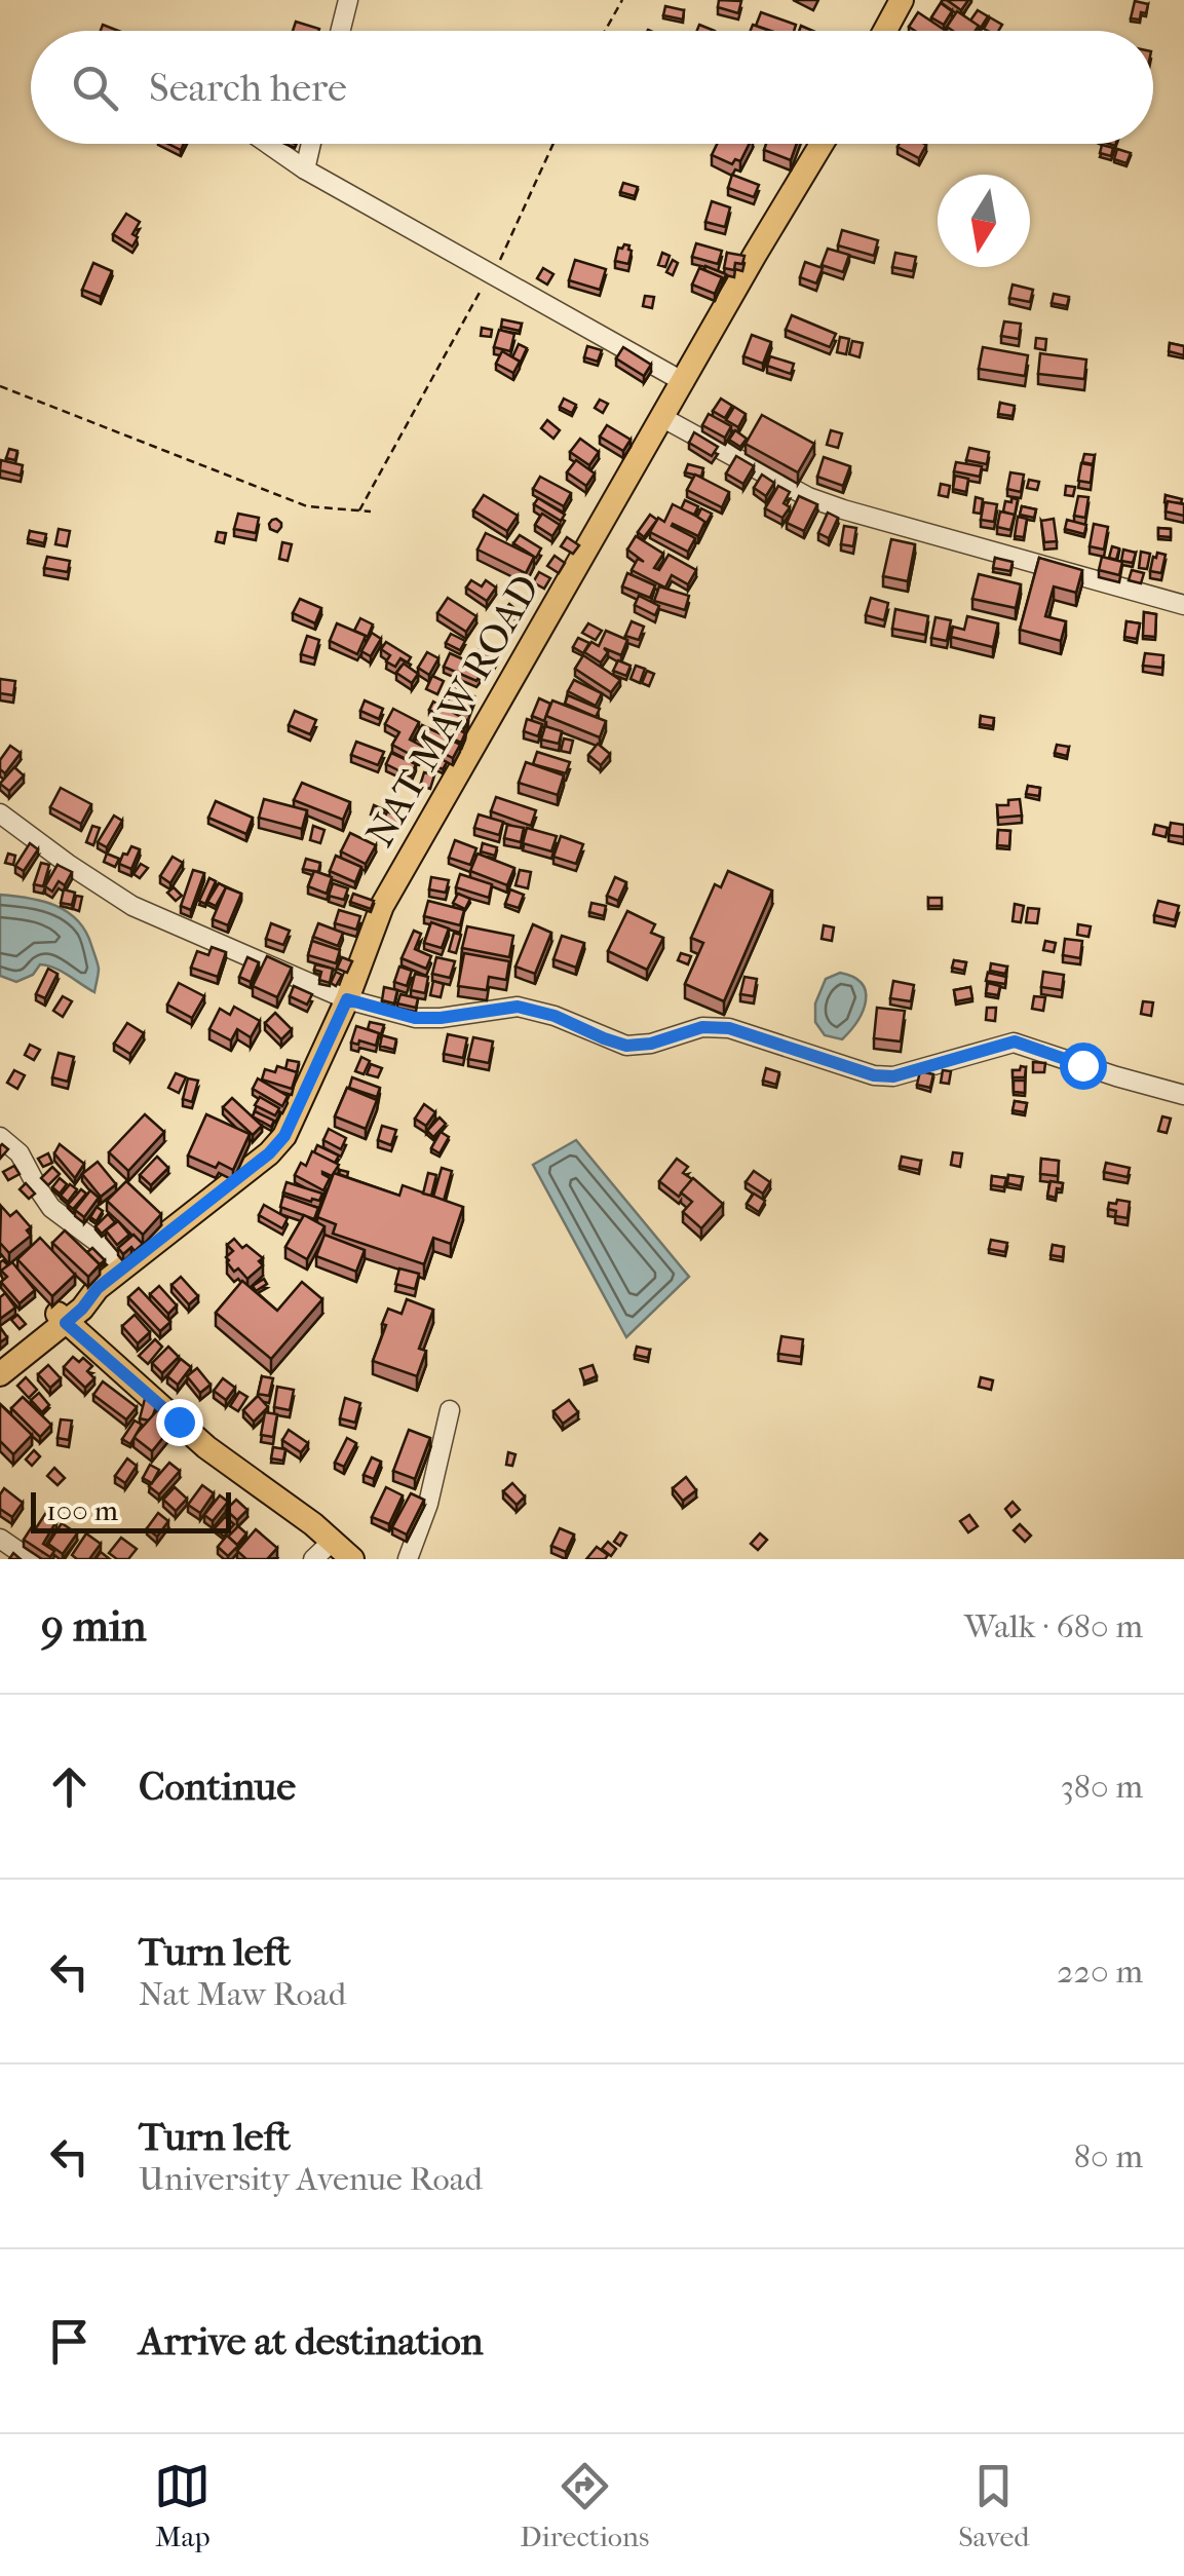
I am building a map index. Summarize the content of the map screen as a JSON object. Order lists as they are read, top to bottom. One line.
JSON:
{"streets":{"main road":["NAT MAW ROAD"]},"scale_bar":"100 m","north":"bottom","page":{"search":"Search here","scale":"100 m","heading":["9 min","Walk · 680 m"],"list":[["Continue","380 m"],["Turn left","Nat Maw Road","220 m"],["Turn left","University Avenue Road","80 m"],"Arrive at destination"],"nav":["Map","Directions","Saved"]}}
